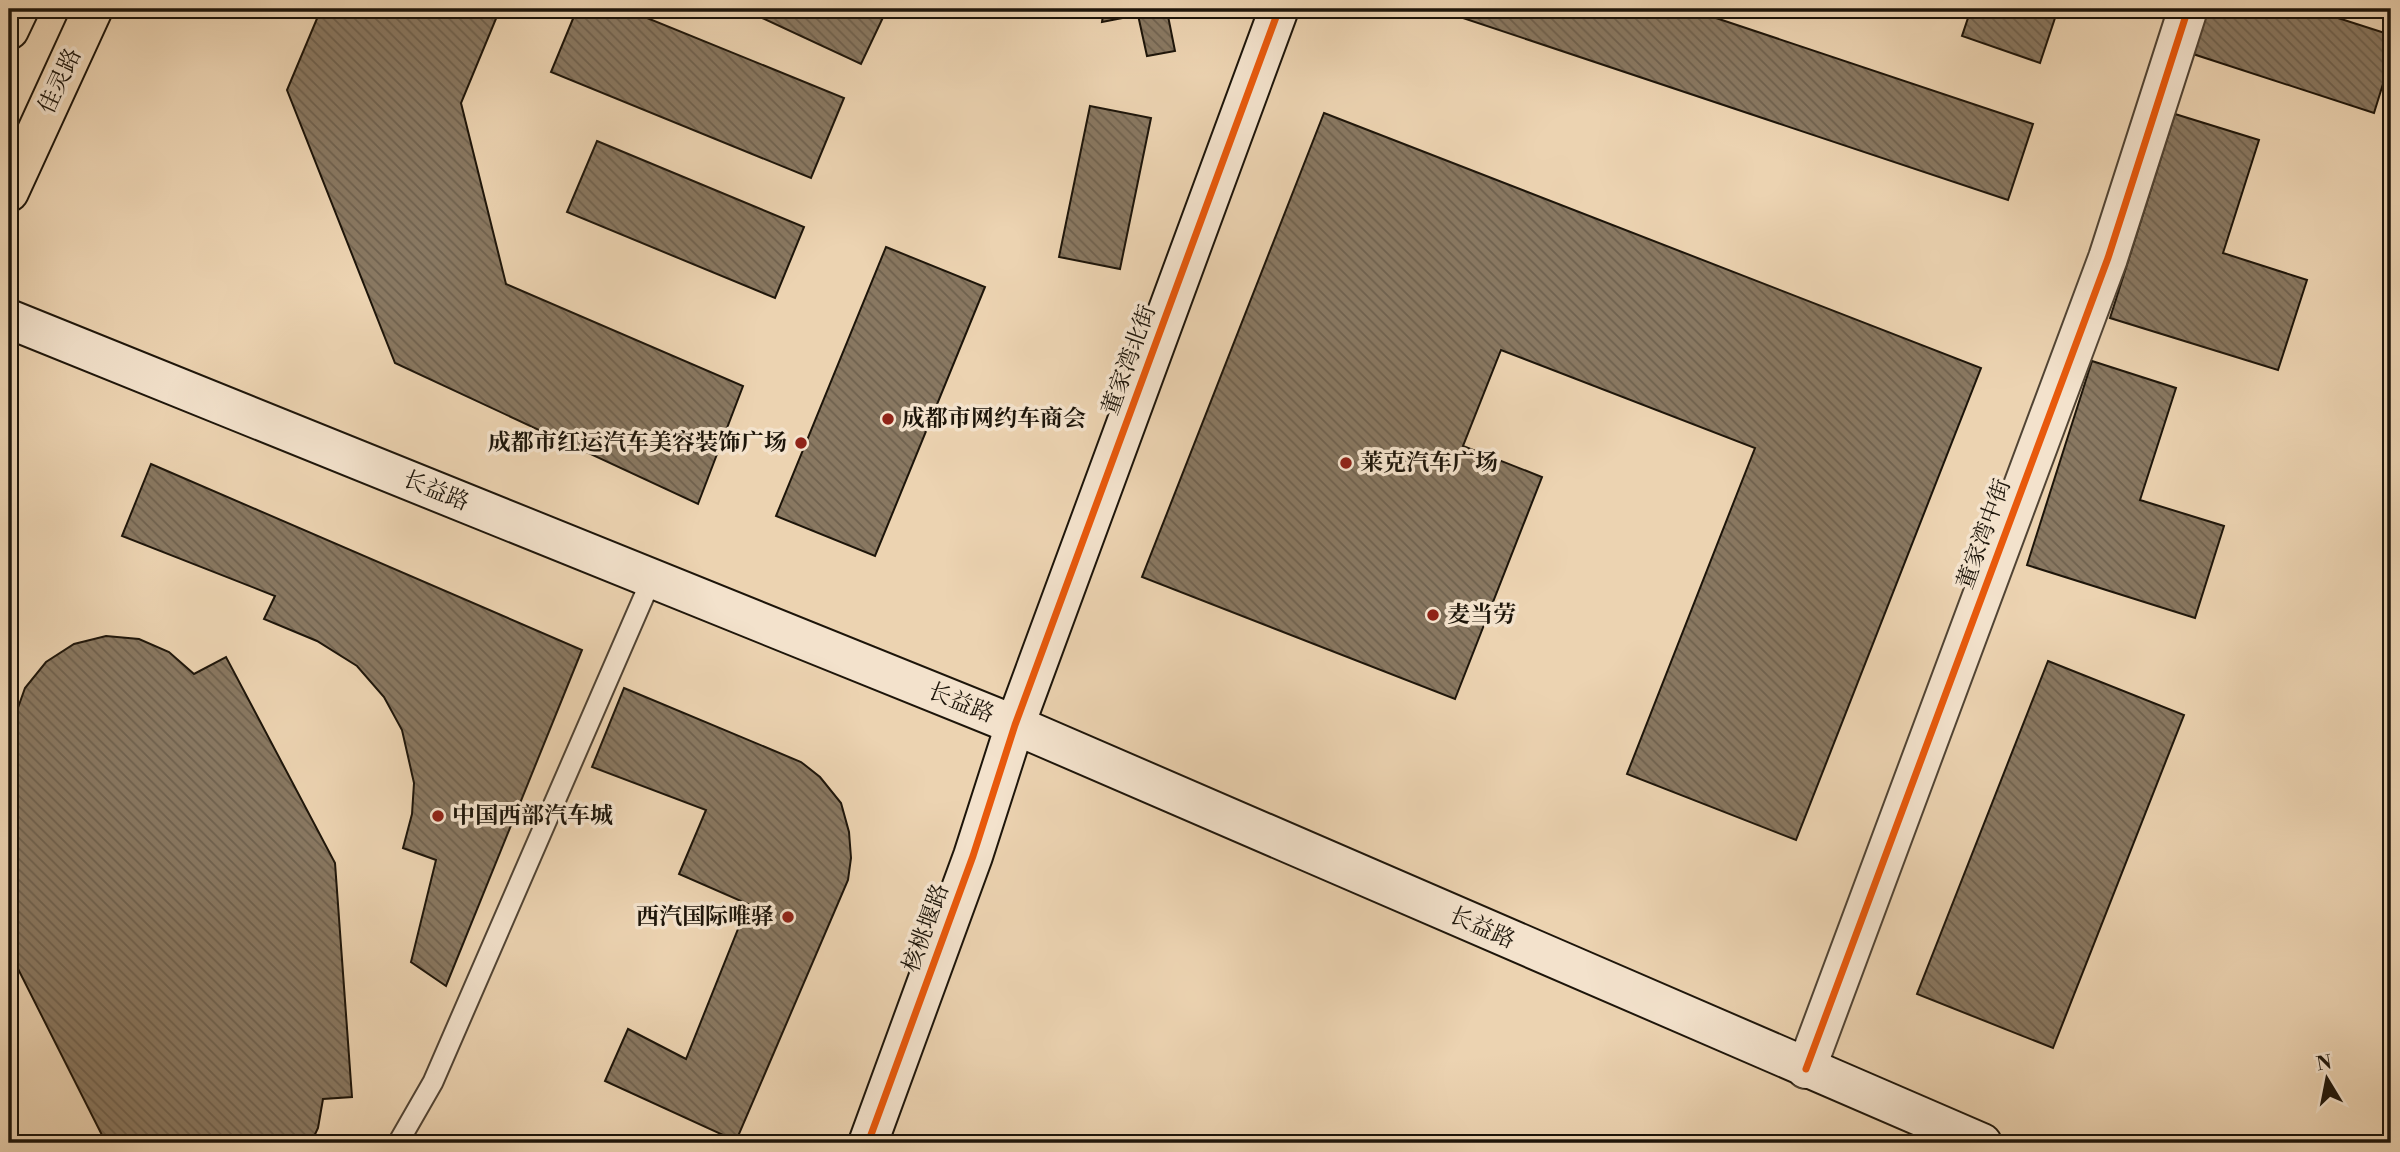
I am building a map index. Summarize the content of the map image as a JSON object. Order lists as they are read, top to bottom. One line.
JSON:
{"streets":{"main road":["佳灵路"],"street":["董家湾北街","长益路","董家湾中街","核桃堰路"]},"crossings":[["董家湾北街","长益路"],["董家湾北街","核桃堰路"],["长益路","董家湾中街"],["长益路","核桃堰路"]],"places":["成都市网约车商会","成都市红运汽车美容装饰广场","莱克汽车广场","麦当劳","中国西部汽车城","西汽国际唯驿"],"north":"top"}
